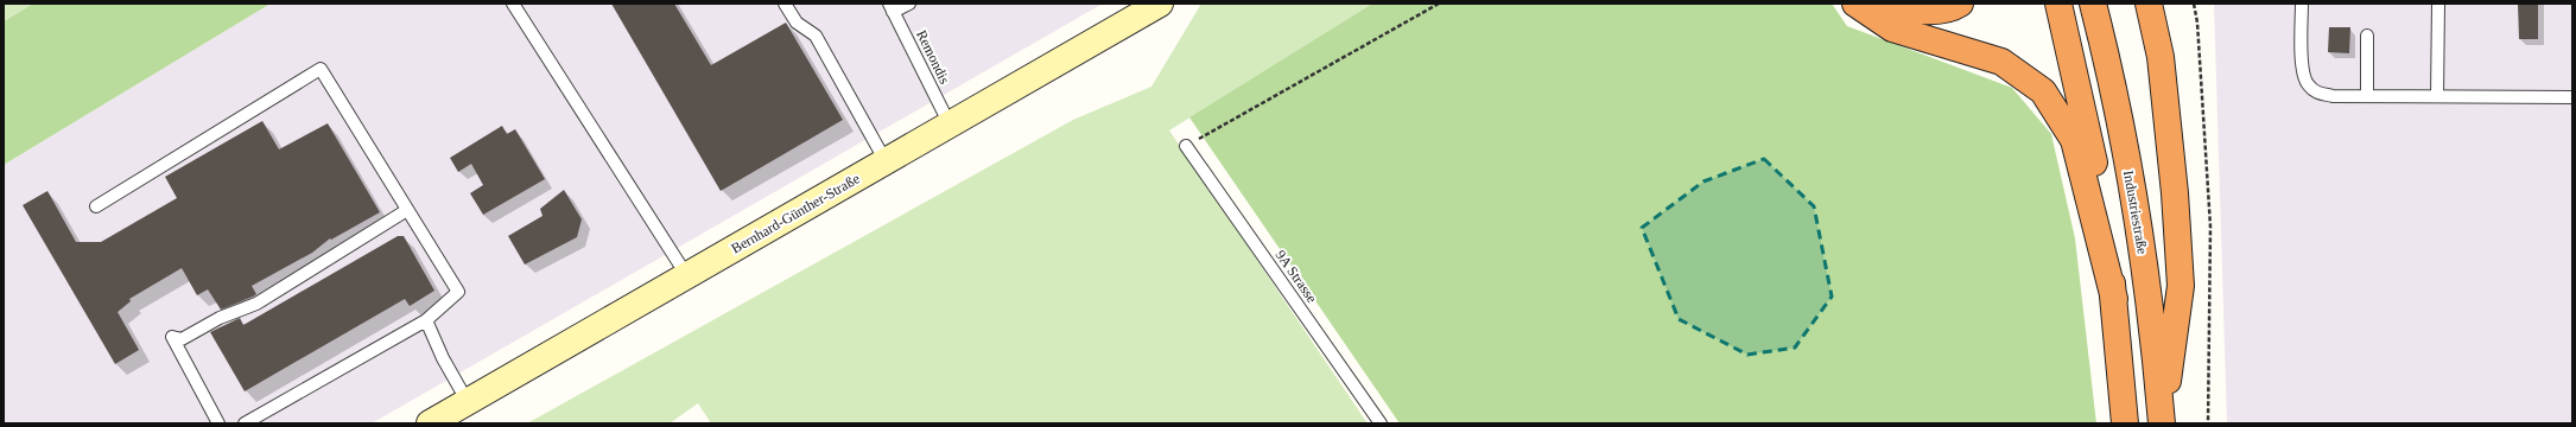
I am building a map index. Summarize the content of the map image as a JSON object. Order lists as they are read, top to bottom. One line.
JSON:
{"streets":{"highway":["Industriestraße"],"street":["Bernhard-Günther-Straße"],"lane":["Remondis","9A Strasse"]},"crossings":[["Remondis","Bernhard-Günther-Straße"]]}
